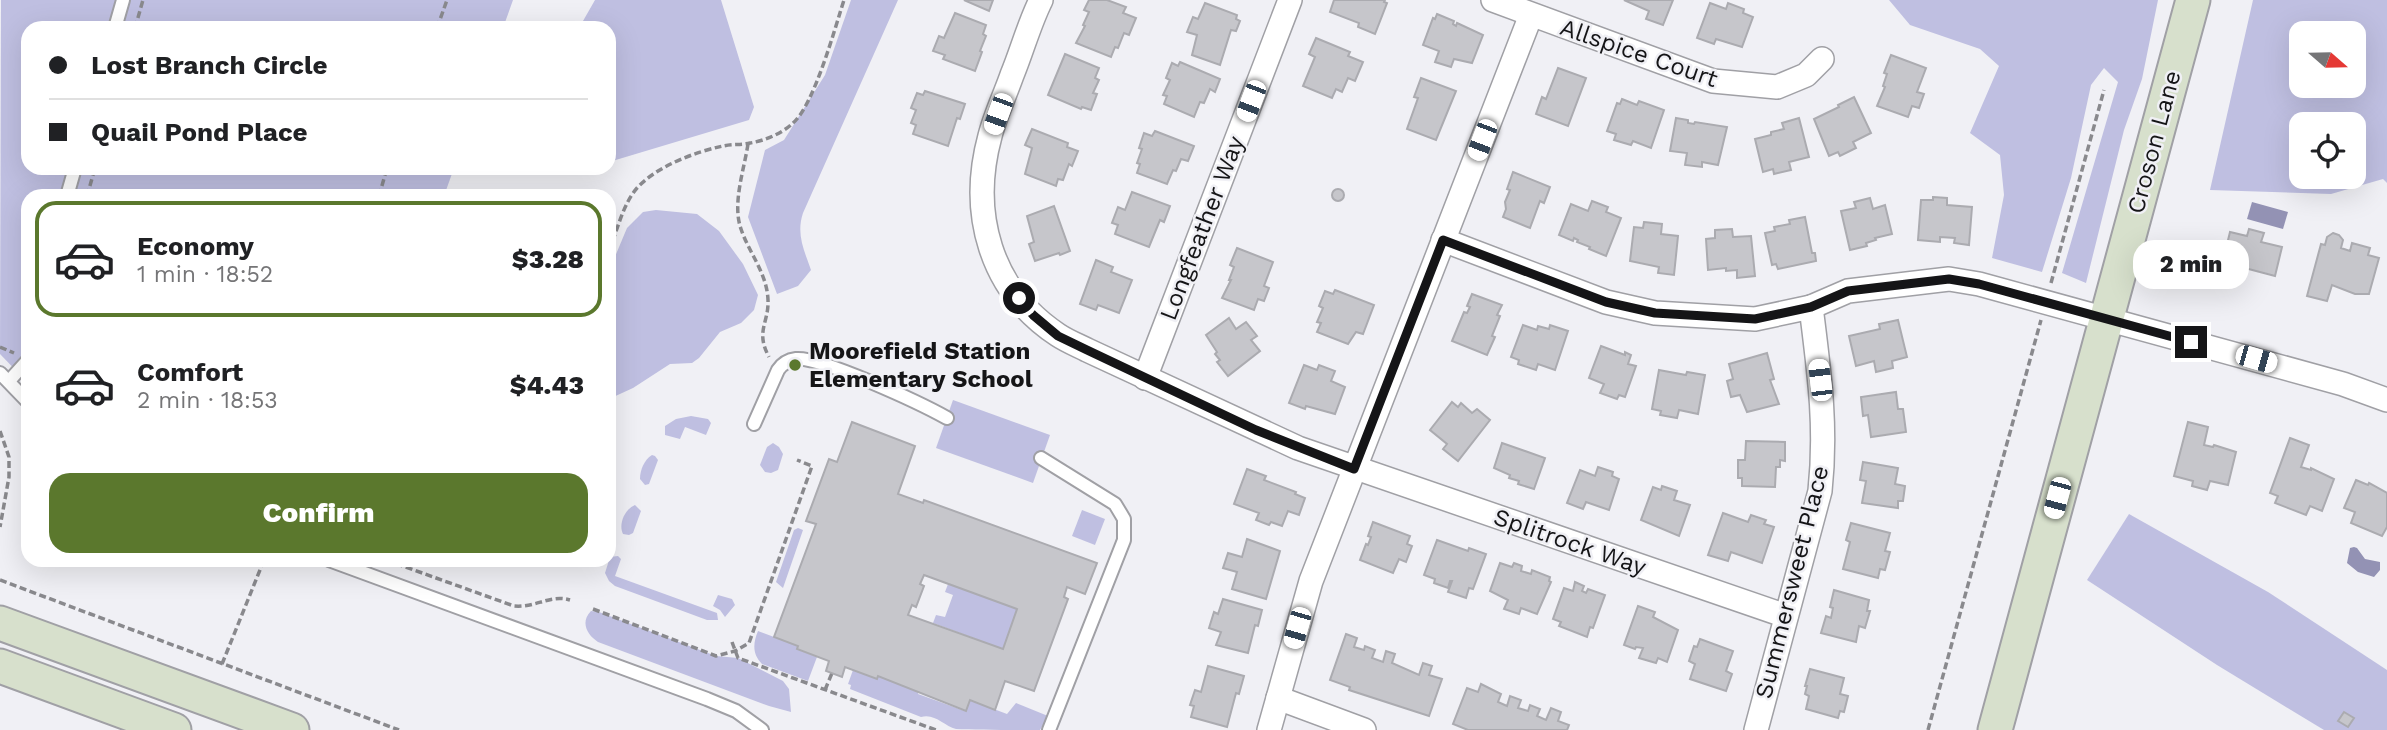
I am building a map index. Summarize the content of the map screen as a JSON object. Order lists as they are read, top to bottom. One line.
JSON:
{"streets":{"main road":["Croson Lane"],"street":["Allspice Court","Longfeather Way","Splitrock Way","Summersweet Place"]},"crossings":[["Longfeather Way","Splitrock Way"],["Splitrock Way","Summersweet Place"]],"places":["Moorefield Station Elementary School"],"north":"right","page":{"banner":["Lost Branch Circle","Quail Pond Place"],"list":[{"name":"Economy","note":"1 min · 18:52","value":"$3.28"},{"name":"Comfort","note":"2 min · 18:53","value":"$4.43"}],"bubble":"2 min","buttons":"Confirm"}}
